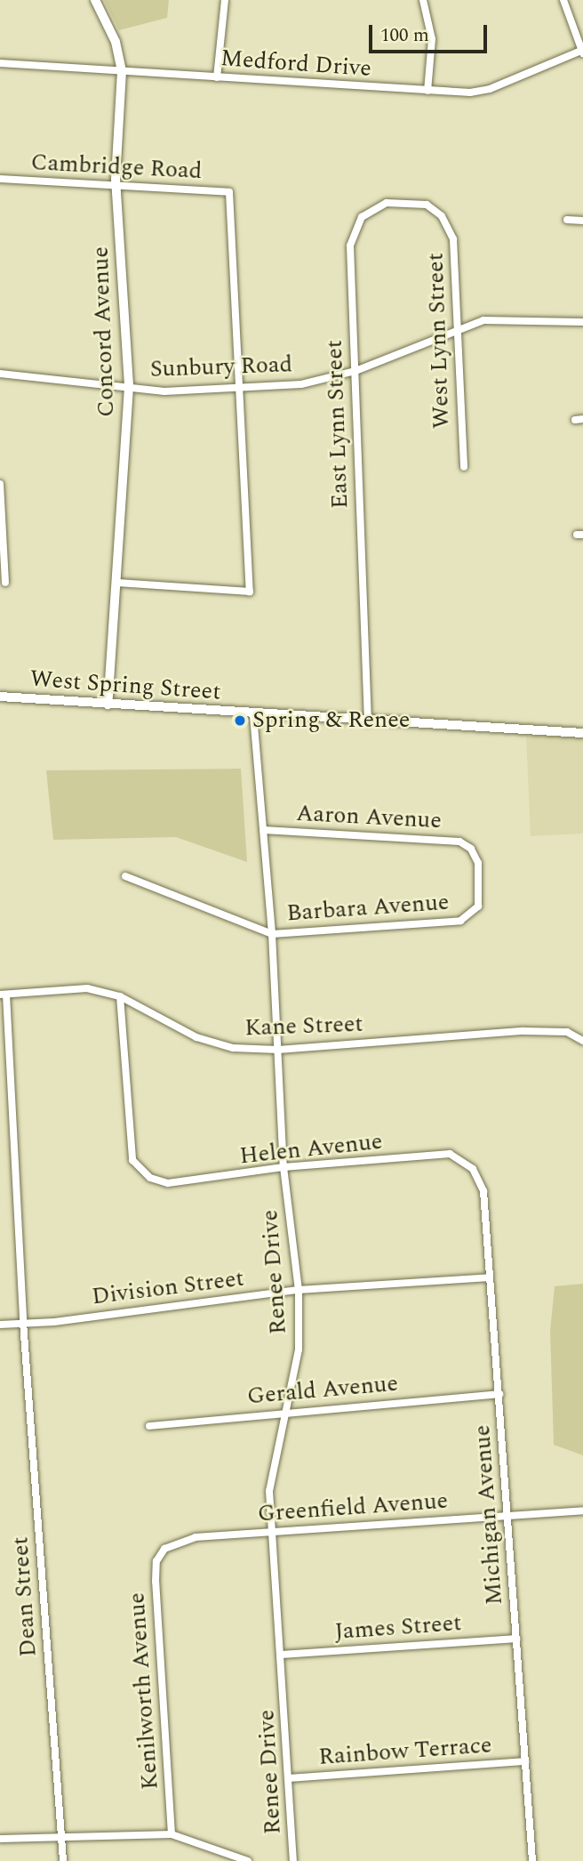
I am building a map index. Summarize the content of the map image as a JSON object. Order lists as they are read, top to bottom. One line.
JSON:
{"streets":{"main road":["West Spring Street"],"street":["Medford Drive","Cambridge Road","Concord Avenue","West Lynn Street","Sunbury Road","East Lynn Street","Aaron Avenue","Barbara Avenue","Kane Street","Helen Avenue","Renee Drive","Division Street","Gerald Avenue","Greenfield Avenue","Michigan Avenue","Dean Street","James Street","Kenilworth Avenue","Rainbow Terrace"]},"crossings":[["Medford Drive","Concord Avenue"],["Cambridge Road","Concord Avenue"],["Cambridge Road","Sunbury Road"],["Concord Avenue","Sunbury Road"],["Concord Avenue","West Spring Street"],["West Lynn Street","Sunbury Road"],["West Lynn Street","East Lynn Street"],["Sunbury Road","East Lynn Street"],["East Lynn Street","West Spring Street"],["West Spring Street","Renee Drive"],["Aaron Avenue","Barbara Avenue"],["Aaron Avenue","Renee Drive"],["Barbara Avenue","Renee Drive"],["Kane Street","Helen Avenue"],["Kane Street","Renee Drive"],["Kane Street","Dean Street"],["Helen Avenue","Renee Drive"],["Helen Avenue","Michigan Avenue"],["Renee Drive","Division Street"],["Renee Drive","Gerald Avenue"],["Renee Drive","Greenfield Avenue"],["Renee Drive","James Street"],["Renee Drive","Rainbow Terrace"],["Division Street","Michigan Avenue"],["Division Street","Dean Street"],["Gerald Avenue","Michigan Avenue"],["Greenfield Avenue","Michigan Avenue"],["Greenfield Avenue","Kenilworth Avenue"],["Michigan Avenue","James Street"],["Michigan Avenue","Rainbow Terrace"]],"places":["Spring & Renee"],"scale_bar":"100 m"}
